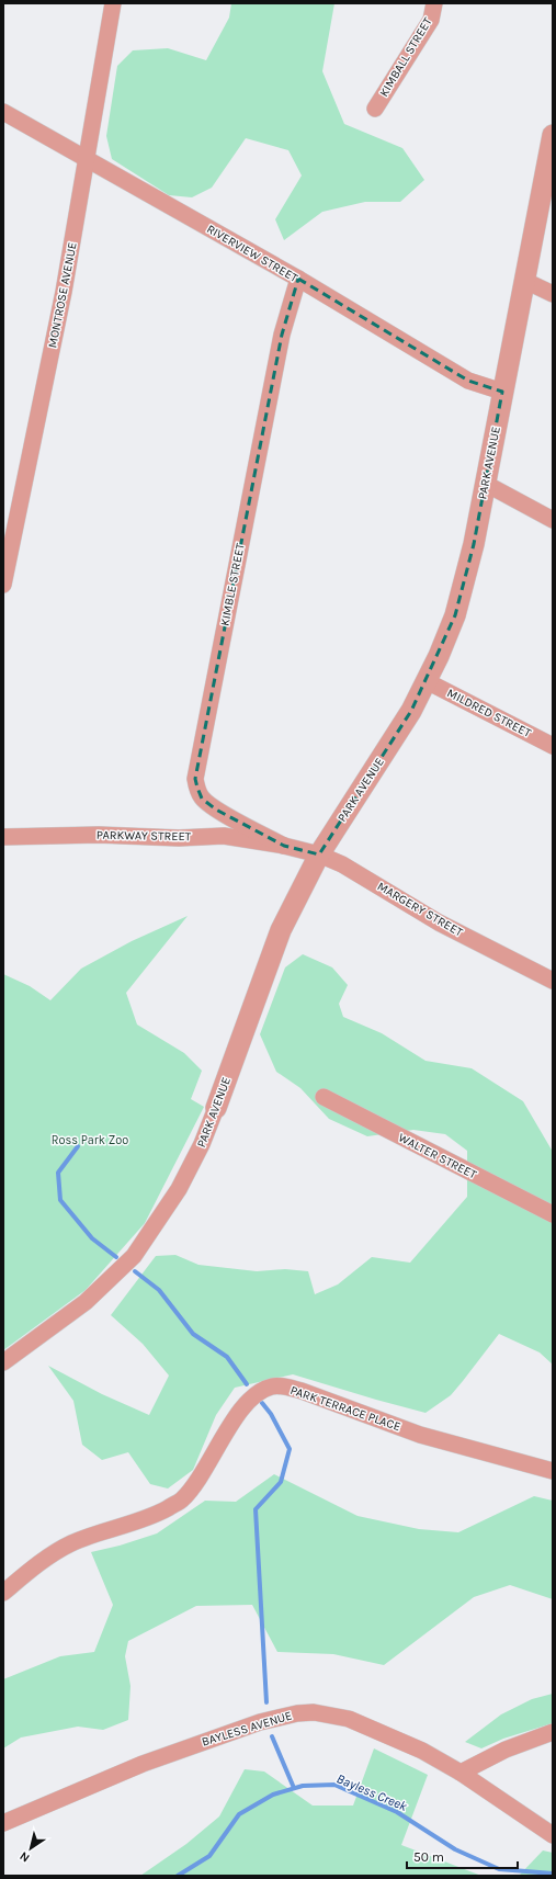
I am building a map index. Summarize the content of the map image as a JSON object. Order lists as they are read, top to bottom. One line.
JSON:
{"streets":{"street":["KIMBALL STREET","RIVERVIEW STREET","MONTROSE AVENUE","PARK AVENUE","KIMBLE STREET","MILDRED STREET","PARKWAY STREET","MARGERY STREET","WALTER STREET","PARK TERRACE PLACE","BAYLESS AVENUE"]},"crossings":[["RIVERVIEW STREET","MONTROSE AVENUE"],["RIVERVIEW STREET","PARK AVENUE"],["RIVERVIEW STREET","KIMBLE STREET"],["PARK AVENUE","MILDRED STREET"],["PARK AVENUE","MARGERY STREET"],["KIMBLE STREET","PARKWAY STREET"],["KIMBLE STREET","MARGERY STREET"],["PARKWAY STREET","MARGERY STREET"]],"water":["Bayless Creek"],"parks":["Ross Park Zoo"],"scale_bar":"50 m","north":"bottom left"}
